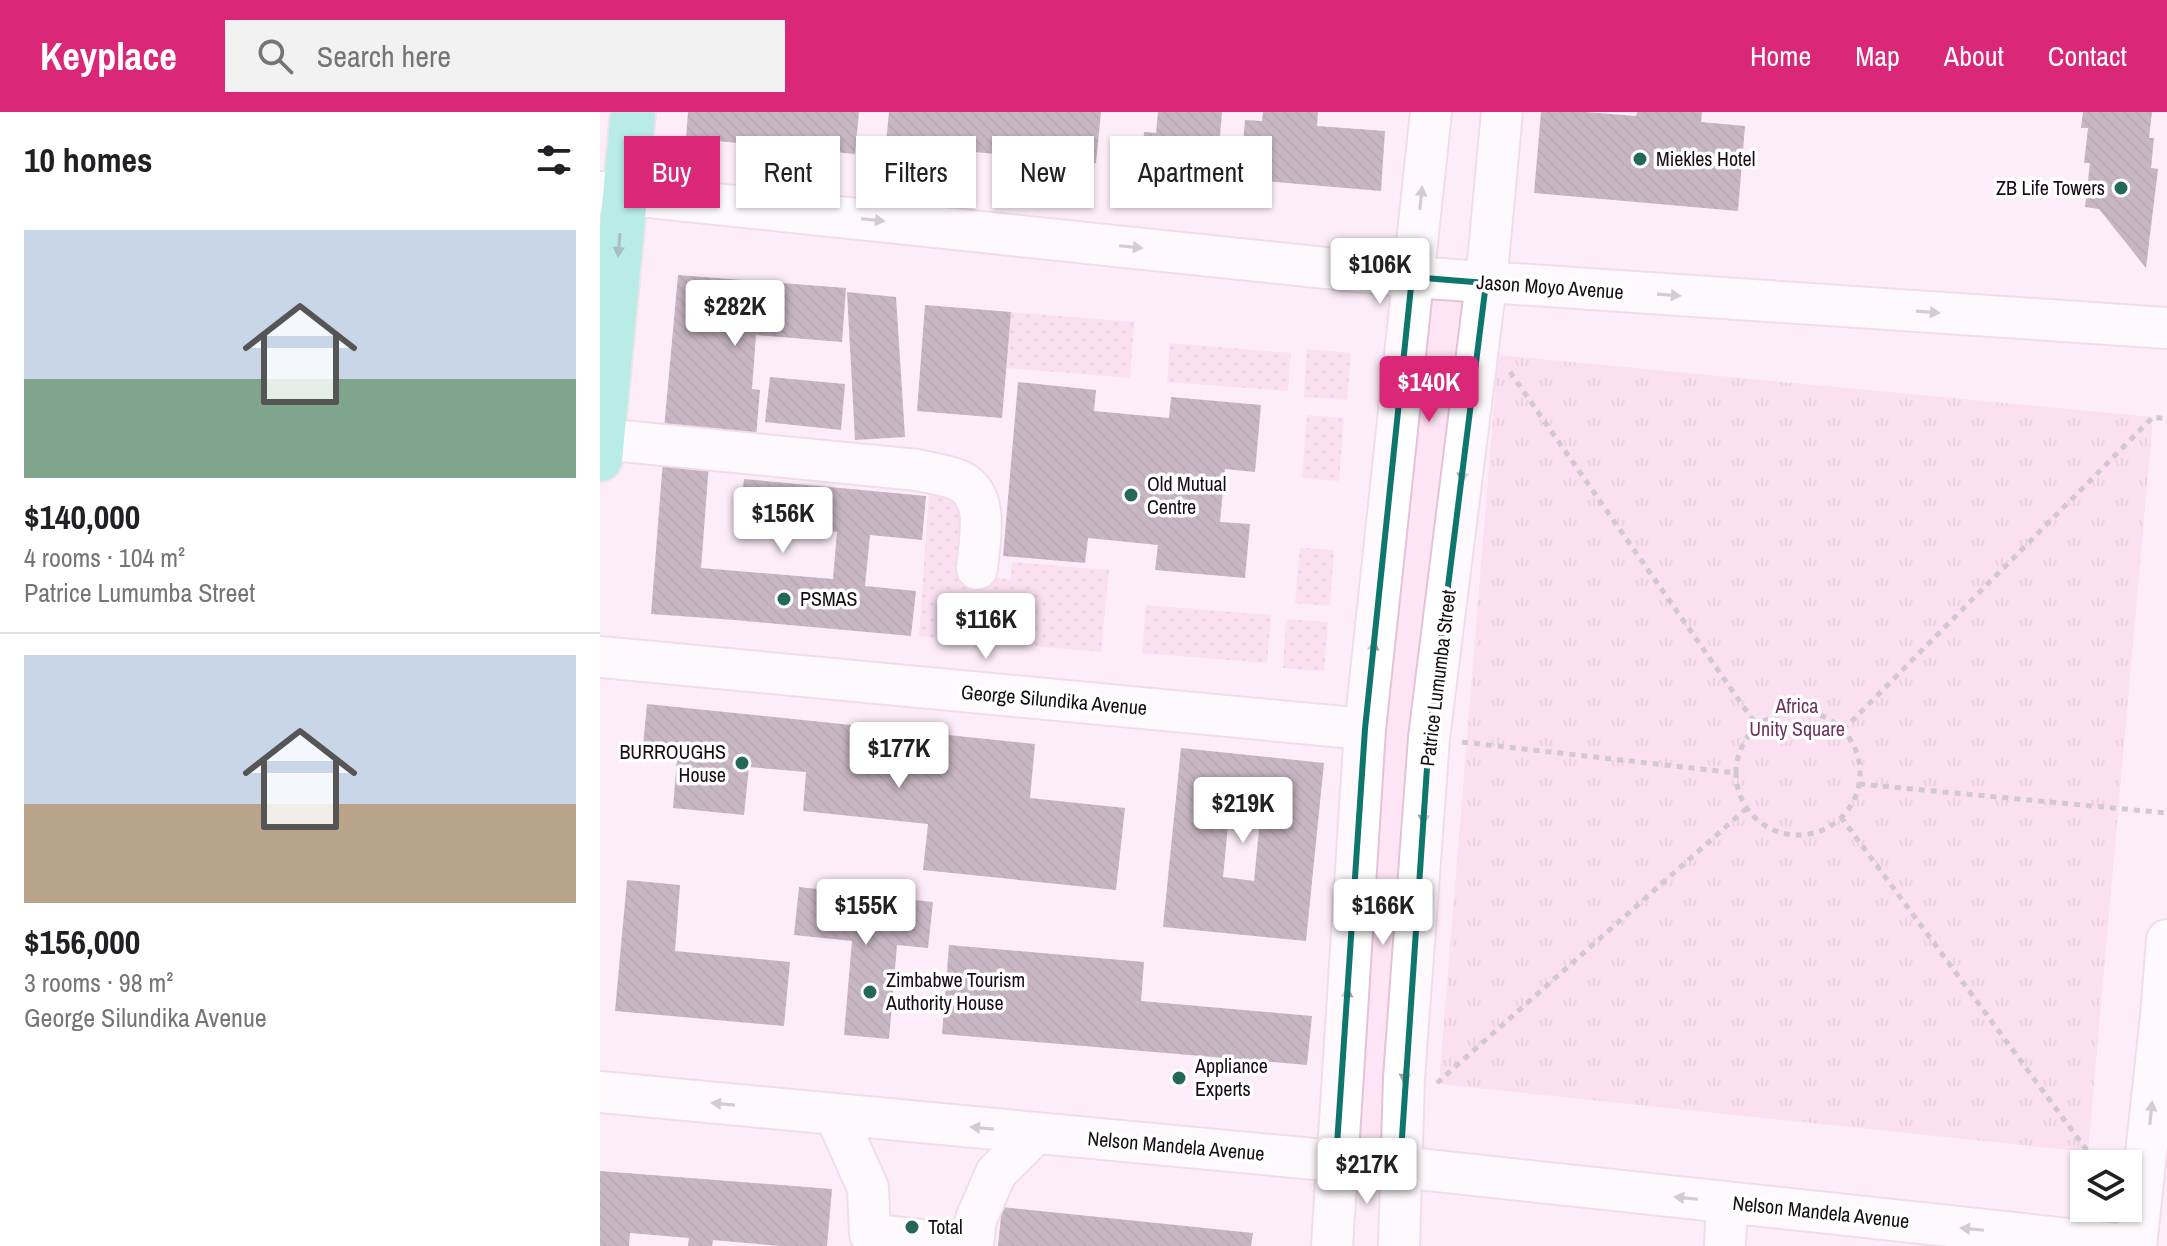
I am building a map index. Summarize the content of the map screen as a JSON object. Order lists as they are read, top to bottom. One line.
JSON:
{"streets":{"street":["Jason Moyo Avenue","Patrice Lumumba Street","George Silundika Avenue","Nelson Mandela Avenue"]},"crossings":[["Jason Moyo Avenue","Patrice Lumumba Street"],["Patrice Lumumba Street","Nelson Mandela Avenue"]],"one_way":["Jason Moyo Avenue","Nelson Mandela Avenue"],"parks":["Africa Unity Square"],"places":["Miekles Hotel","ZB Life Towers","Old Mutual Centre","PSMAS","BURROUGHS House","Zimbabwe Tourism Authority House","Appliance Experts","Total"],"page":{"header":"Keyplace","search":"Search here","nav":["Home","Map","About","Contact"],"heading":"10 homes","chip":["Buy","Rent","Filters","New","Apartment"],"list":[{"name":"$140,000","note":"4 rooms · 104 m² · Patrice Lumumba Street"},{"name":"$156,000","note":"3 rooms · 98 m² · George Silundika Avenue"}],"price":["$106K","$282K","$140K","$156K","$116K","$177K","$219K","$155K","$166K","$217K"]}}
